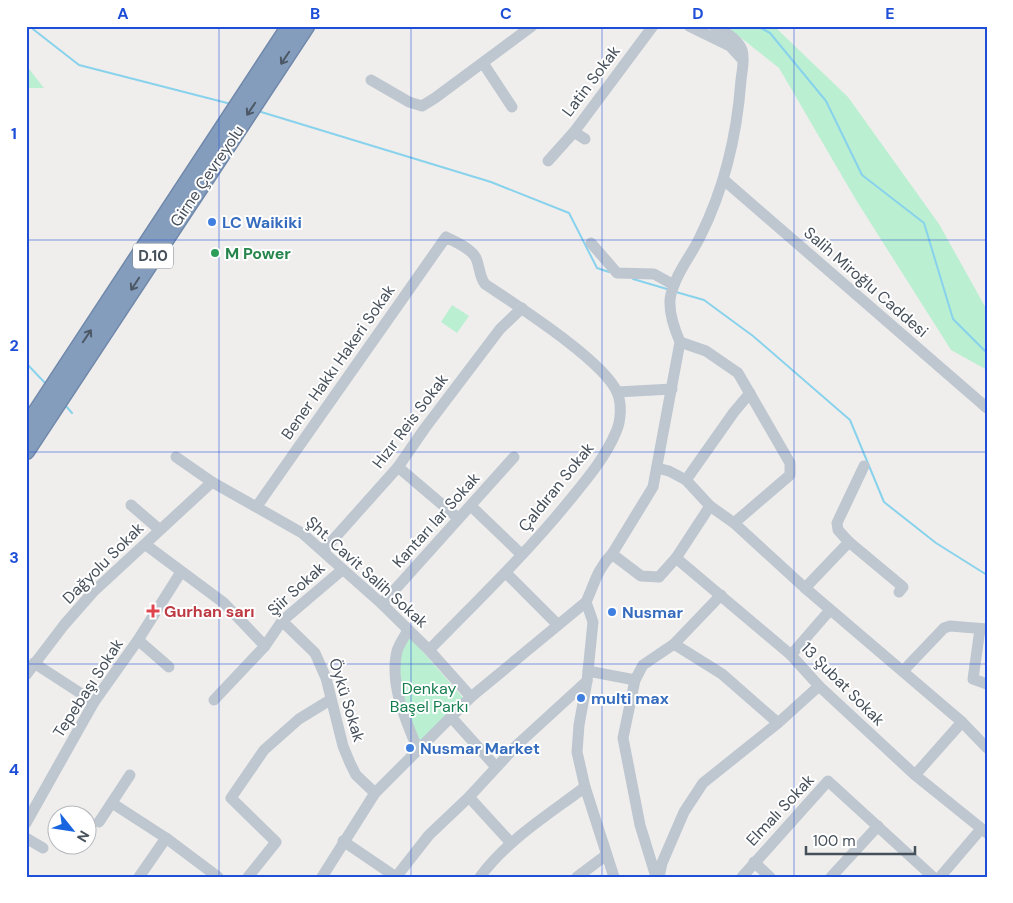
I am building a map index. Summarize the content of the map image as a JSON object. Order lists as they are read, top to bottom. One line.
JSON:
{"streets":{"highway":["Girne Çevreyolu","D.10"],"street":["Latin Sokak","Salih Miroğlu Caddesi","Bener Hakkı Hakeri Sokak","Hızır Reis Sokak","Çaldıran Sokak","Kantarı lar Sokak","Dağyolu Sokak","Şht. Cavit Salih Sokak","Şiir Sokak","13 Şubat Sokak","Tepebaşı Sokak","Öykü Sokak","Elmalı Sokak"]},"crossings":[["Bener Hakkı Hakeri Sokak","Çaldıran Sokak"],["Bener Hakkı Hakeri Sokak","Şht. Cavit Salih Sokak"],["Hızır Reis Sokak","Çaldıran Sokak"],["Hızır Reis Sokak","Şht. Cavit Salih Sokak"],["Çaldıran Sokak","Şht. Cavit Salih Sokak"],["Kantarı lar Sokak","Şht. Cavit Salih Sokak"],["Dağyolu Sokak","Şht. Cavit Salih Sokak"],["Şht. Cavit Salih Sokak","Şiir Sokak"],["Şiir Sokak","Öykü Sokak"]],"parks":["Denkay Başel Parkı"],"places":{"other":["LC Waikiki","M Power","Nusmar","multi max","Nusmar Market"],"health":["Gurhan sarı"]},"scale_bar":"100 m","north":"bottom right","grid":{"columns":["A","B","C","D","E"],"rows":["1","2","3","4"]}}
